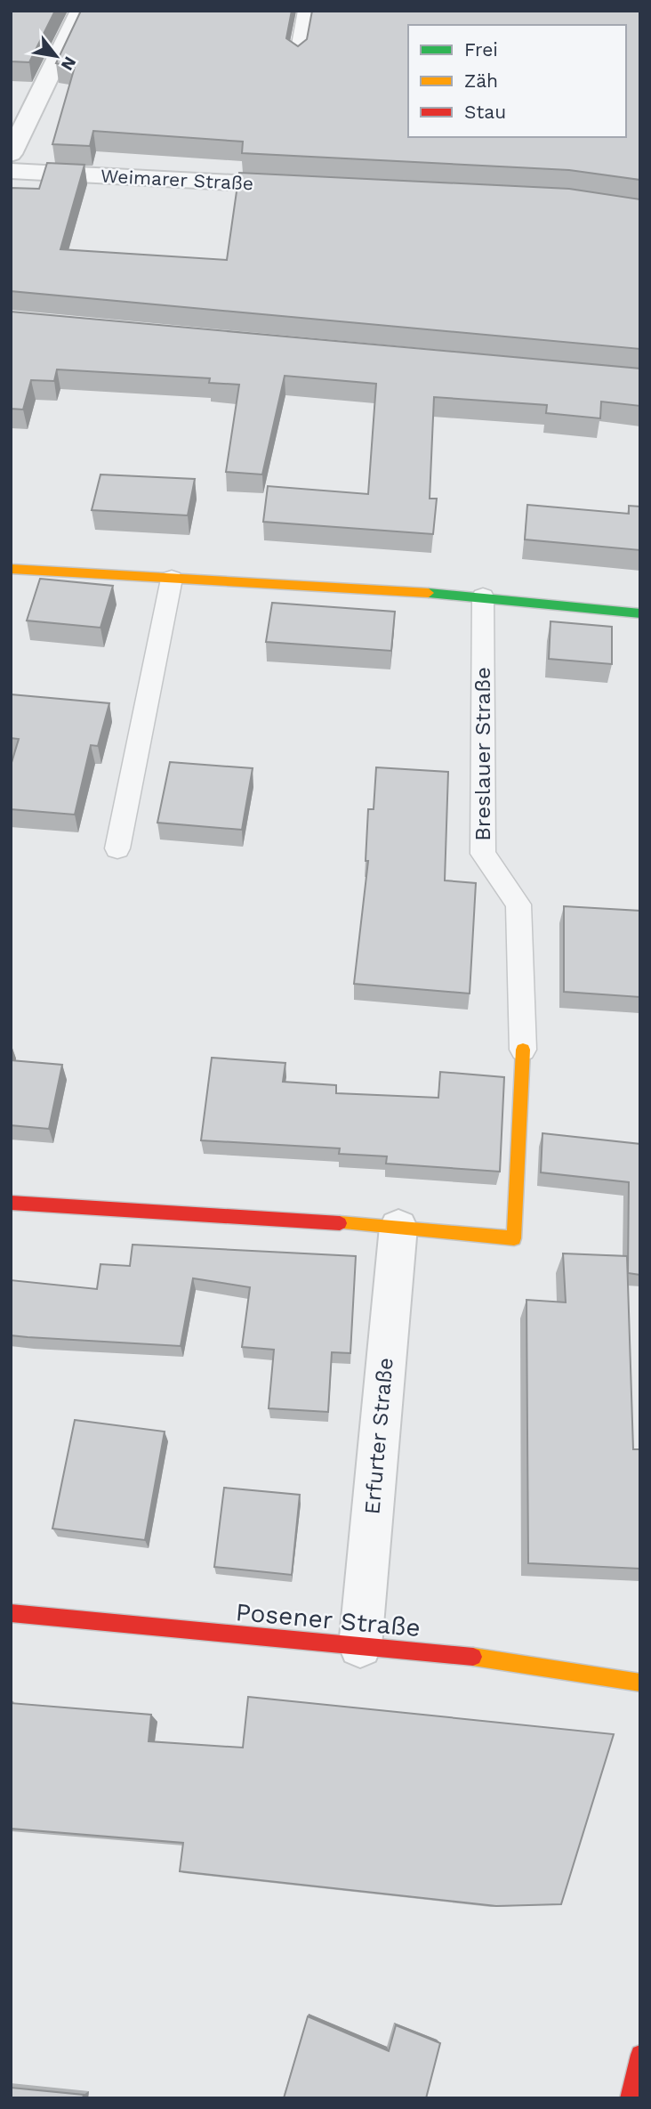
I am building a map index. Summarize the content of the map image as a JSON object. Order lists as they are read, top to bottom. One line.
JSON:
{"streets":{"street":["Weimarer Straße","Erfurter Straße","Posener Straße"],"lane":["Breslauer Straße"]},"crossings":[["Erfurter Straße","Posener Straße"]],"legend":["Frei","Zäh","Stau"],"north":"bottom right"}
